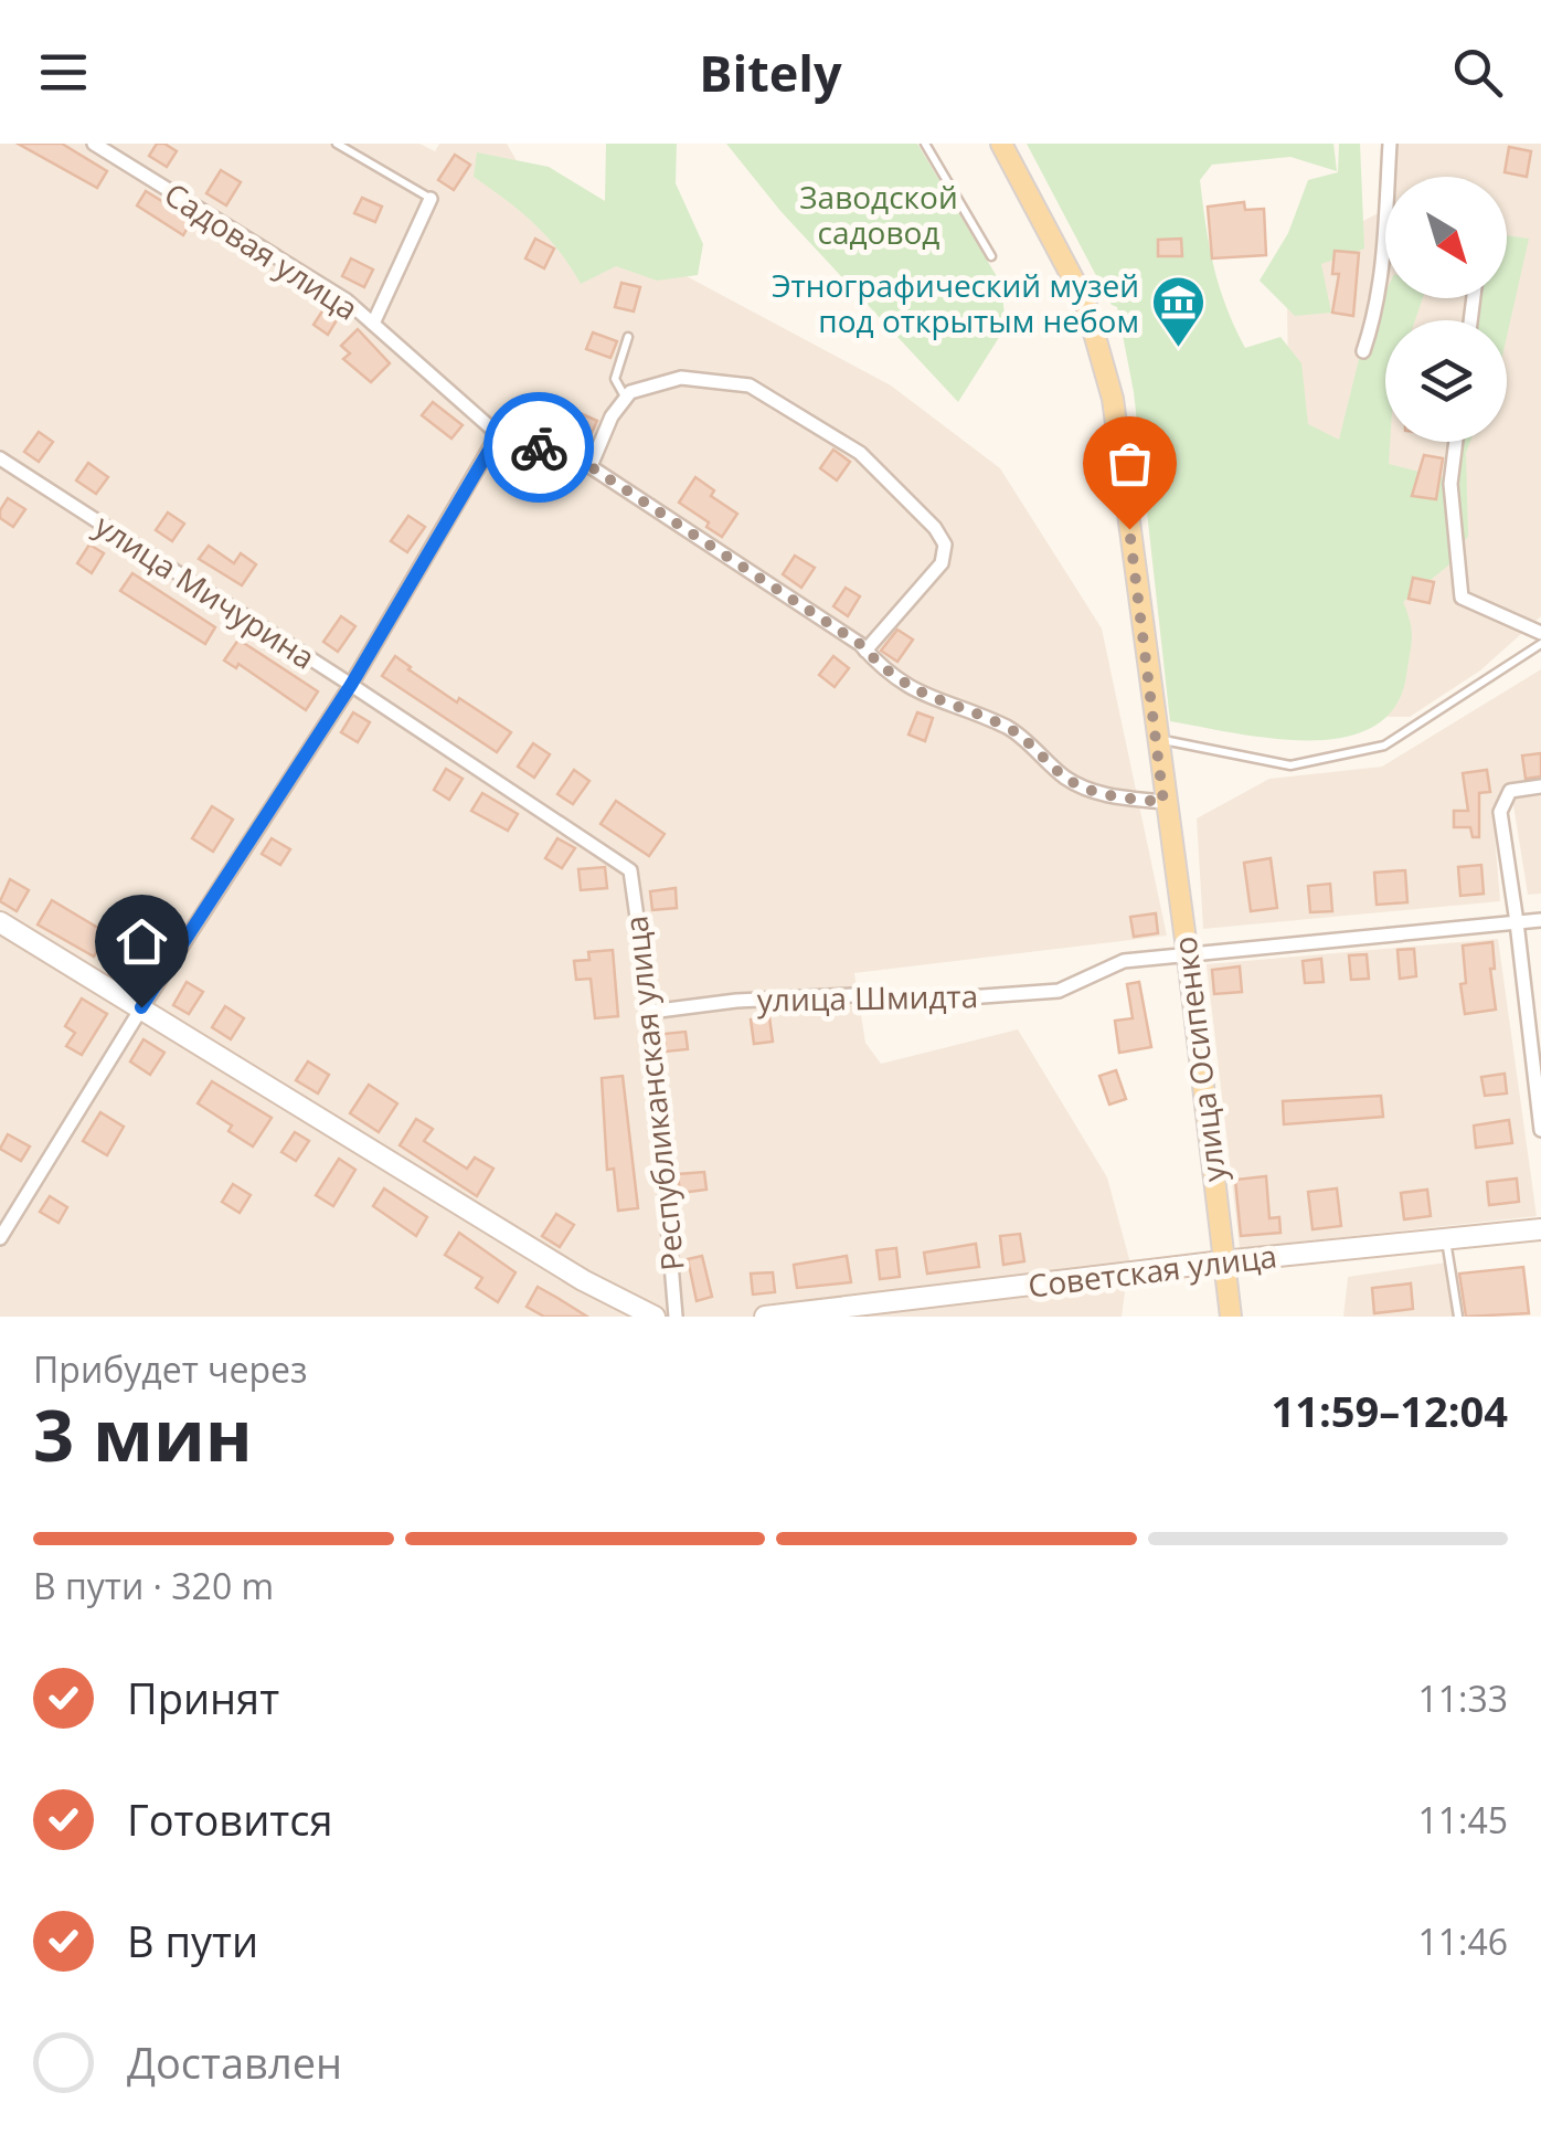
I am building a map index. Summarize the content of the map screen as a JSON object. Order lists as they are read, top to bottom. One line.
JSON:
{"streets":{"main road":["улица Осипенко"],"street":["Садовая улица","улица Мичурина","улица Шмидта","Республиканская улица","Советская улица"]},"crossings":[["Садовая улица","улица Осипенко"],["улица Мичурина","Республиканская улица"],["улица Шмидта","улица Осипенко"],["улица Шмидта","Республиканская улица"],["улица Осипенко","Советская улица"]],"parks":["Заводской садовод"],"places":{"museum":["Этнографический музей под открытым небом"]},"north":"bottom right","page":{"header":"Bitely","heading":["3 мин","Прибудет через","11:59–12:04"],"bar":"В пути · 320 m","list":[["Принят","11:33"],["Готовится","11:45"],["В пути","11:46"],"Доставлен"]}}
